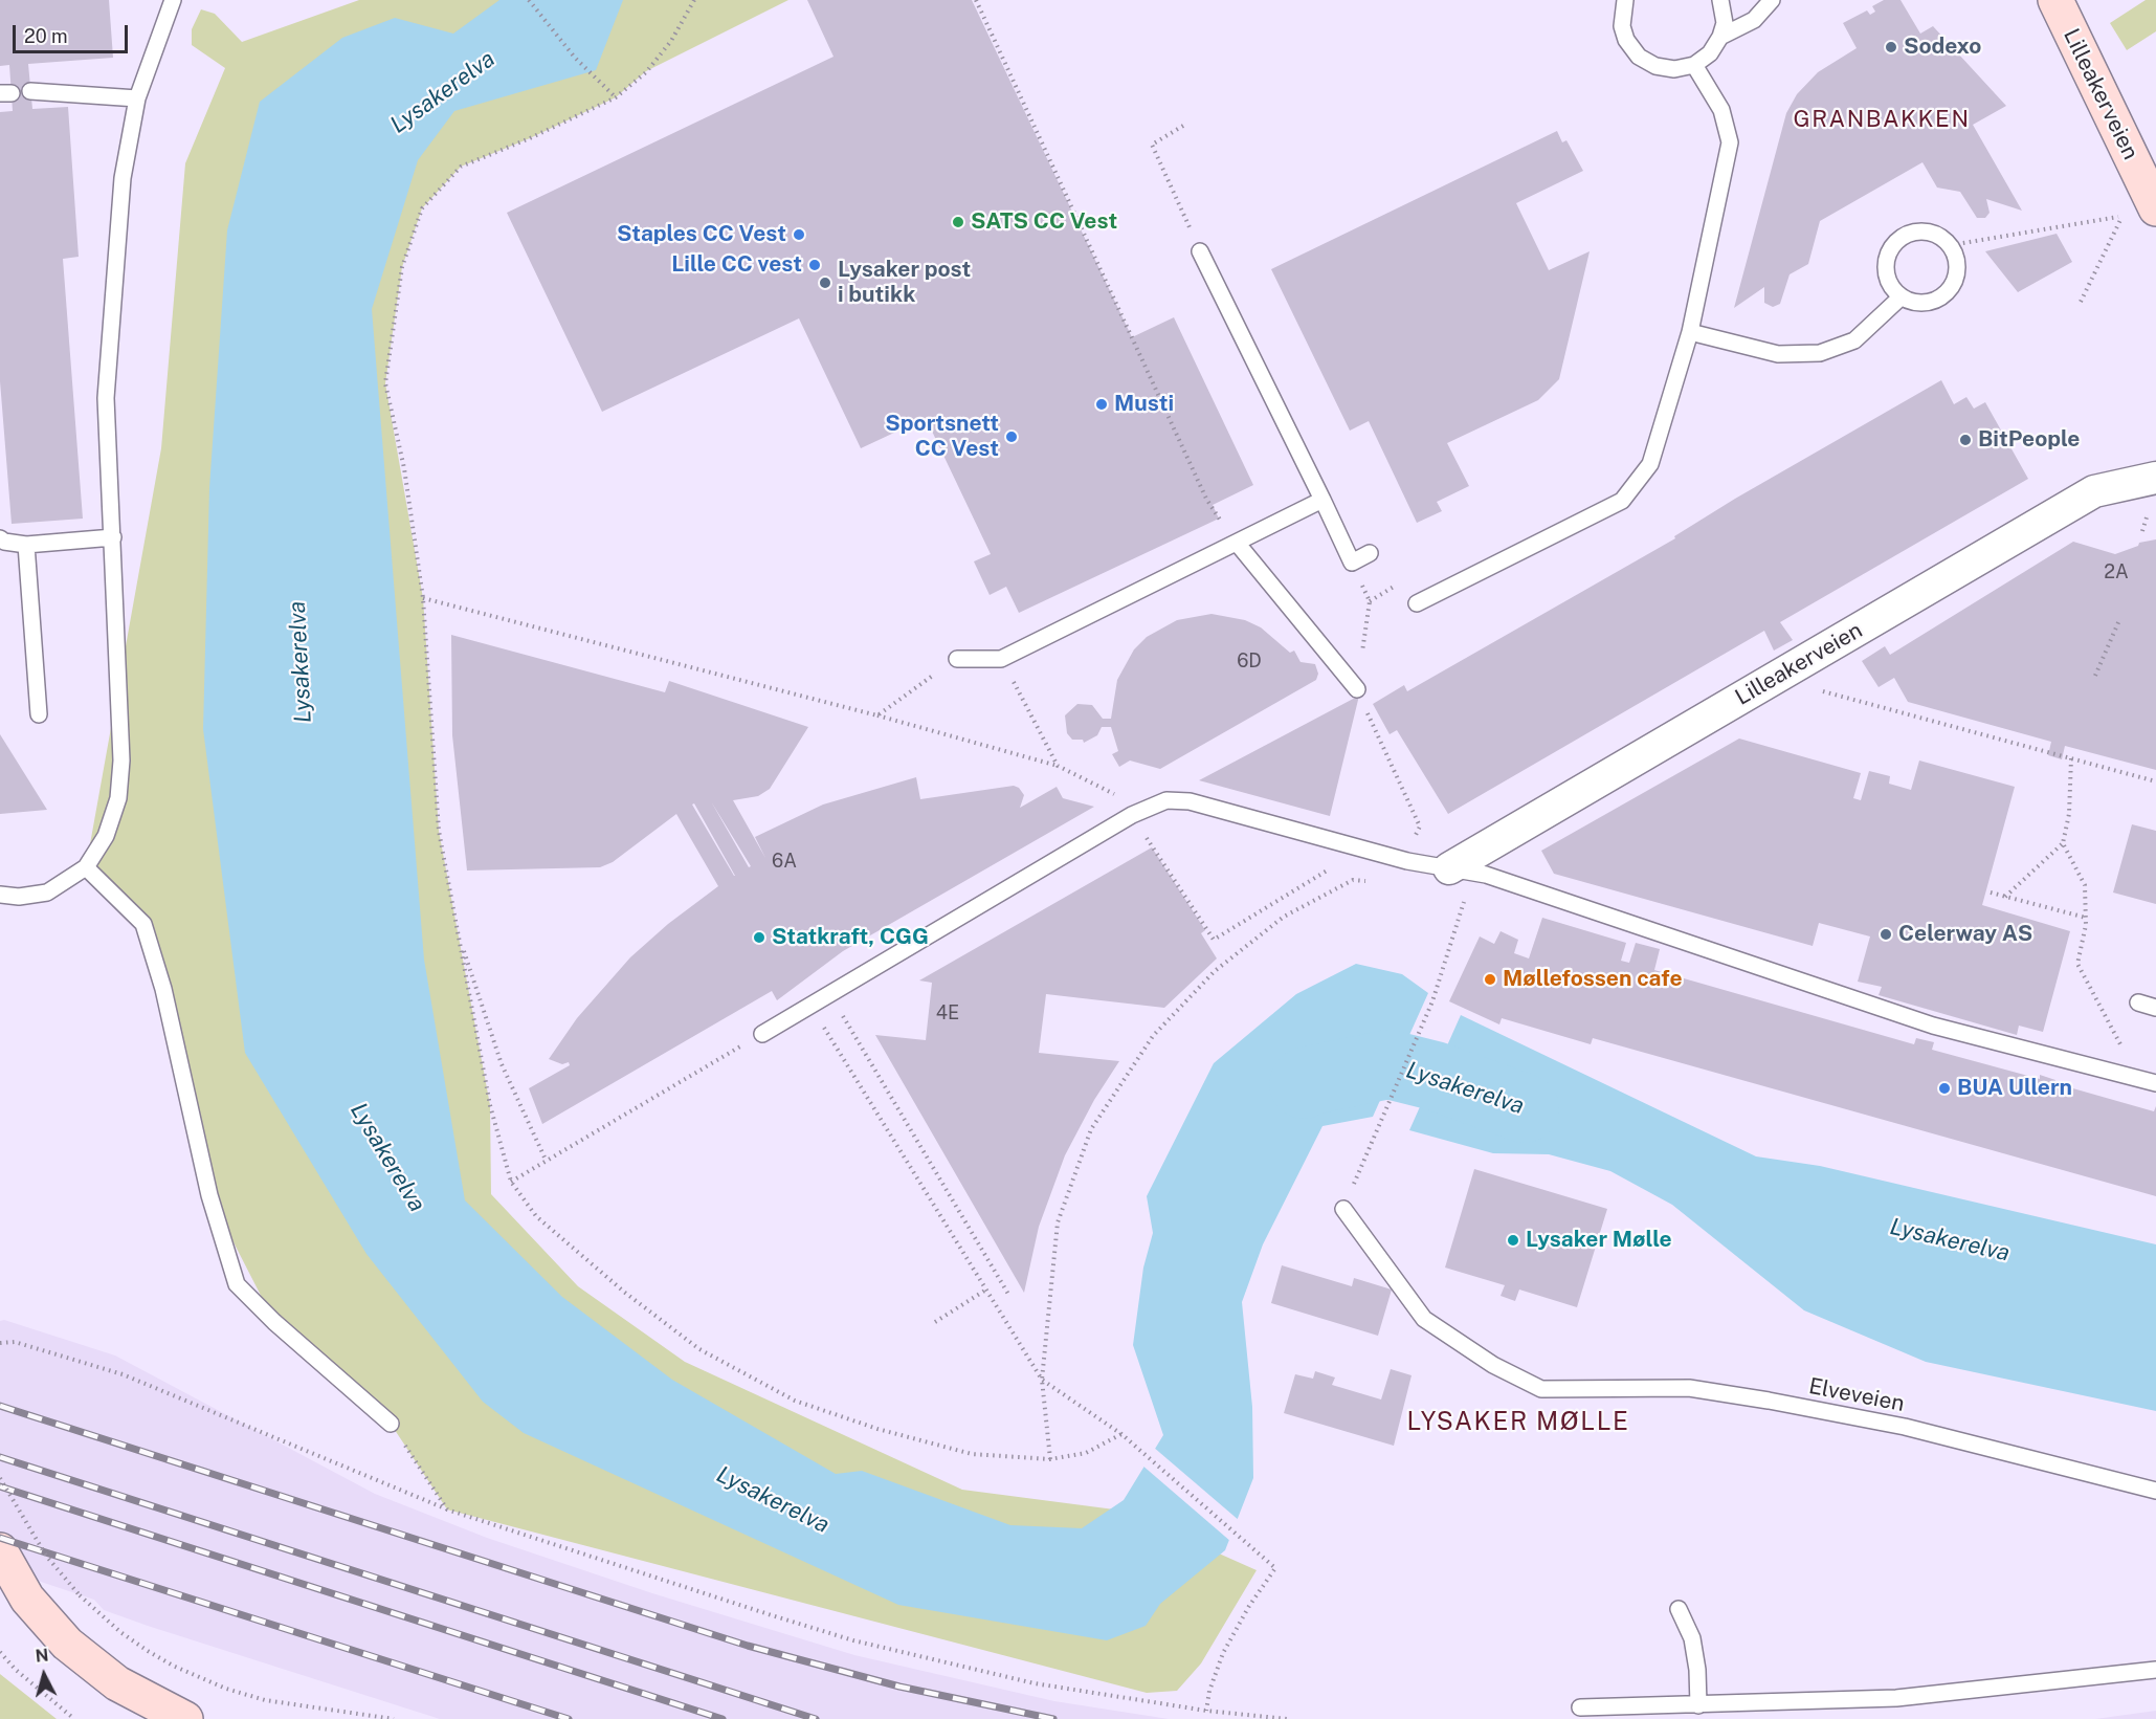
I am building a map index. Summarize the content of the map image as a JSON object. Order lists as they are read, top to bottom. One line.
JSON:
{"streets":{"main road":["Lilleakerveien"],"lane":["Elveveien"]},"districts":["GRANBAKKEN","LYSAKER MØLLE"],"water":["Lysakerelva"],"places":["Sodexo","SATS CC Vest","Staples CC Vest","Lille CC vest","Lysaker post i butikk","Musti","Sportsnett CC Vest","BitPeople","Celerway AS","Statkraft, CGG","Møllefossen cafe","BUA Ullern","Lysaker Mølle"],"house_numbers":["2A","6D","6A","4E"],"scale_bar":"20 m","north":"top"}
